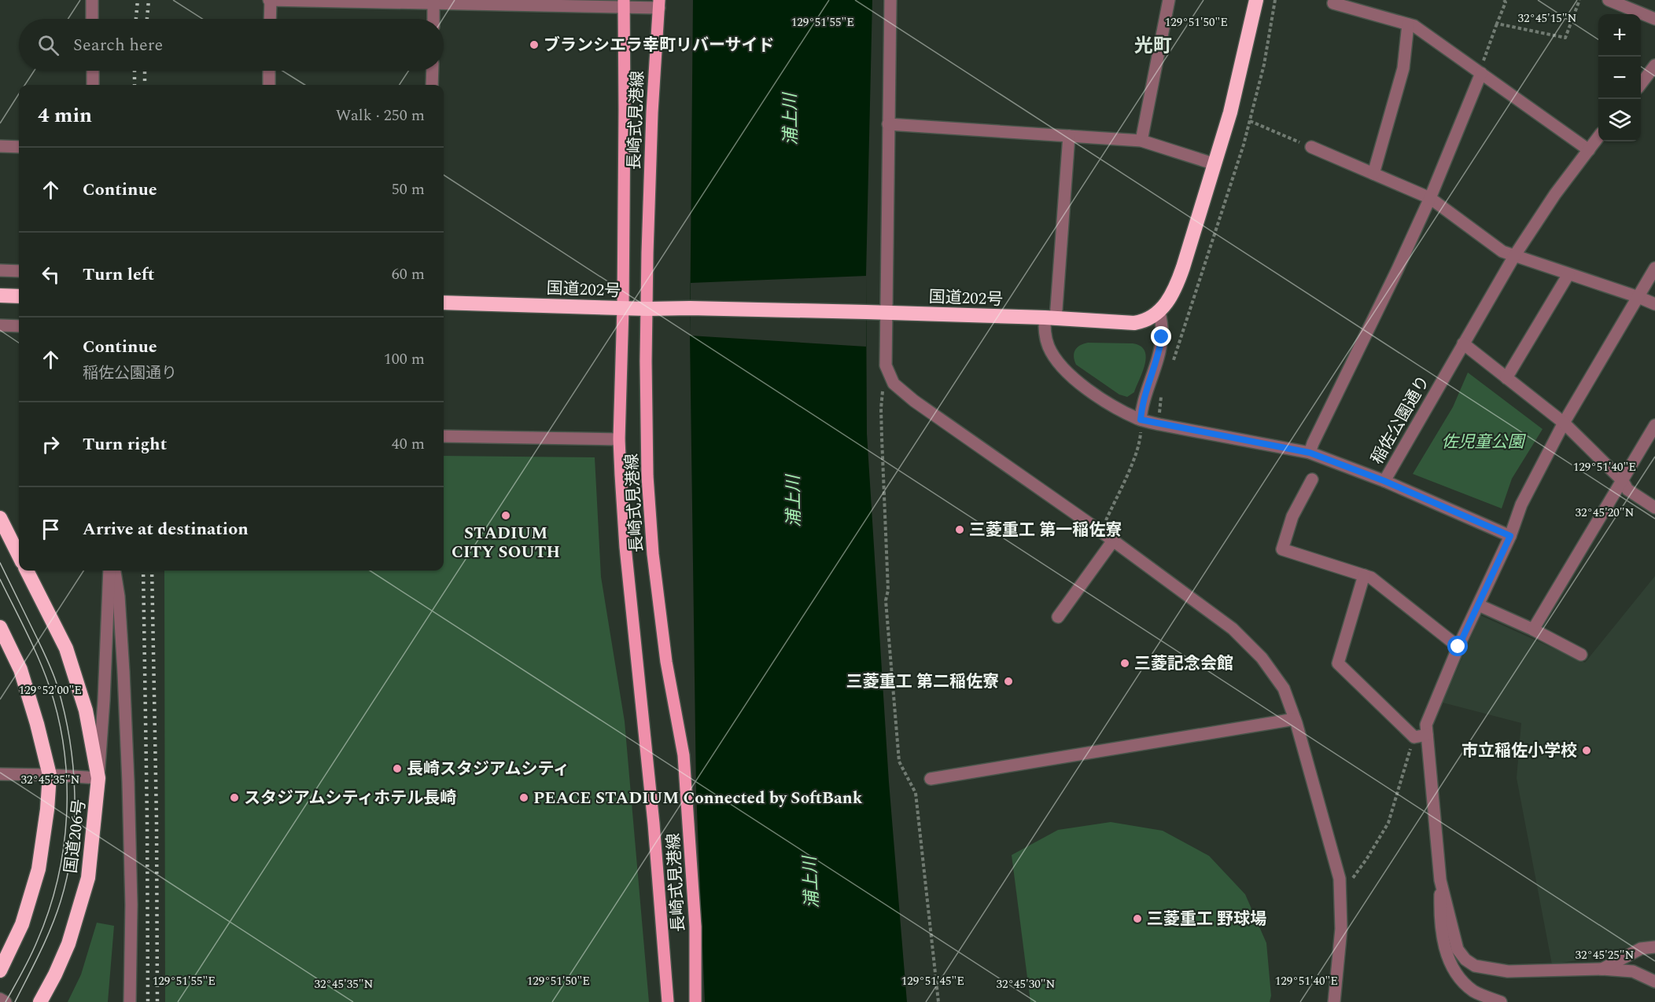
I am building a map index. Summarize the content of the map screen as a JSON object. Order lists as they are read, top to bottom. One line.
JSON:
{"streets":{"highway":["国道202号","国道206号"],"main road":["長崎式見港線"],"street":["稲佐公園通り"]},"crossings":[["長崎式見港線","国道202号"],["国道202号","稲佐公園通り"]],"districts":["光町"],"water":["浦上川"],"parks":["佐児童公園"],"places":["ブランシエラ幸町リバーサイド","STADIUM CITY SOUTH","三菱重工 第一稲佐寮","三菱記念会館","三菱重工 第二稲佐寮","市立稲佐小学校","長崎スタジアムシティ","スタジアムシティホテル長崎","PEACE STADIUM Connected by SoftBank","三菱重工 野球場"],"page":{"map_buttons":["+","−"],"search":"Search here","heading":["4 min","Walk · 250 m"],"list":[["Continue","50 m"],["Turn left","60 m"],["Continue","稲佐公園通り","100 m"],["Turn right","40 m"],"Arrive at destination"]},"coordinates":["32°45'15\"N","129°51'55\"E","129°51'50\"E","129°51'40\"E","32°45'20\"N","129°52'00\"E","32°45'35\"N","32°45'25\"N","129°51'45\"E","32°45'30\"N"]}
